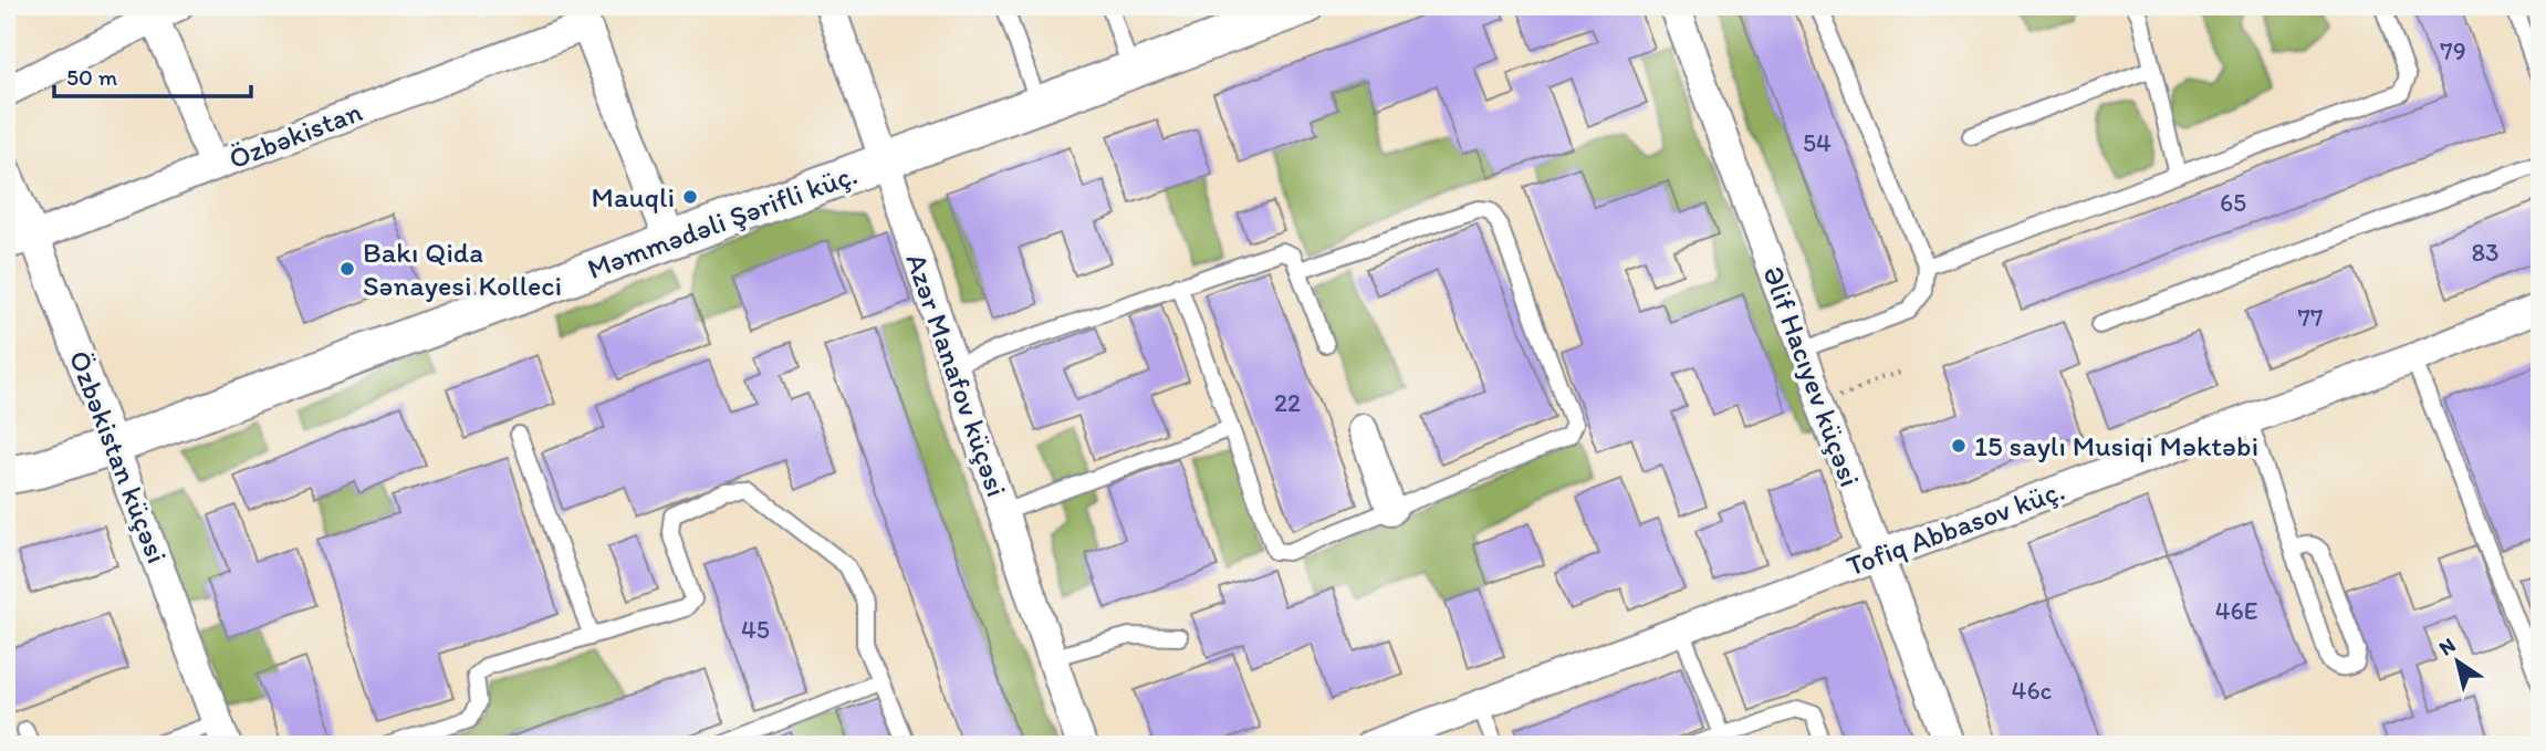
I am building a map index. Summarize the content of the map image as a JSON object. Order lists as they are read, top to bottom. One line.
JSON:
{"streets":{"street":["Özbəkistan","Məmmədəli Şərifli küç.","Azər Manafov küçəsi","Əlif Hacıyev küçəsi","Özbəkistan küçəsi","Tofiq Abbasov küç."]},"crossings":[["Özbəkistan","Özbəkistan küçəsi"],["Məmmədəli Şərifli küç.","Azər Manafov küçəsi"],["Məmmədəli Şərifli küç.","Özbəkistan küçəsi"],["Əlif Hacıyev küçəsi","Tofiq Abbasov küç."]],"places":["Mauqli","Bakı Qida Sənayesi Kolleci","15 saylı Musiqi Məktəbi"],"house_numbers":["79","54","65","83","77","22","46E","45","46c"],"scale_bar":"50 m","north":"top left"}
